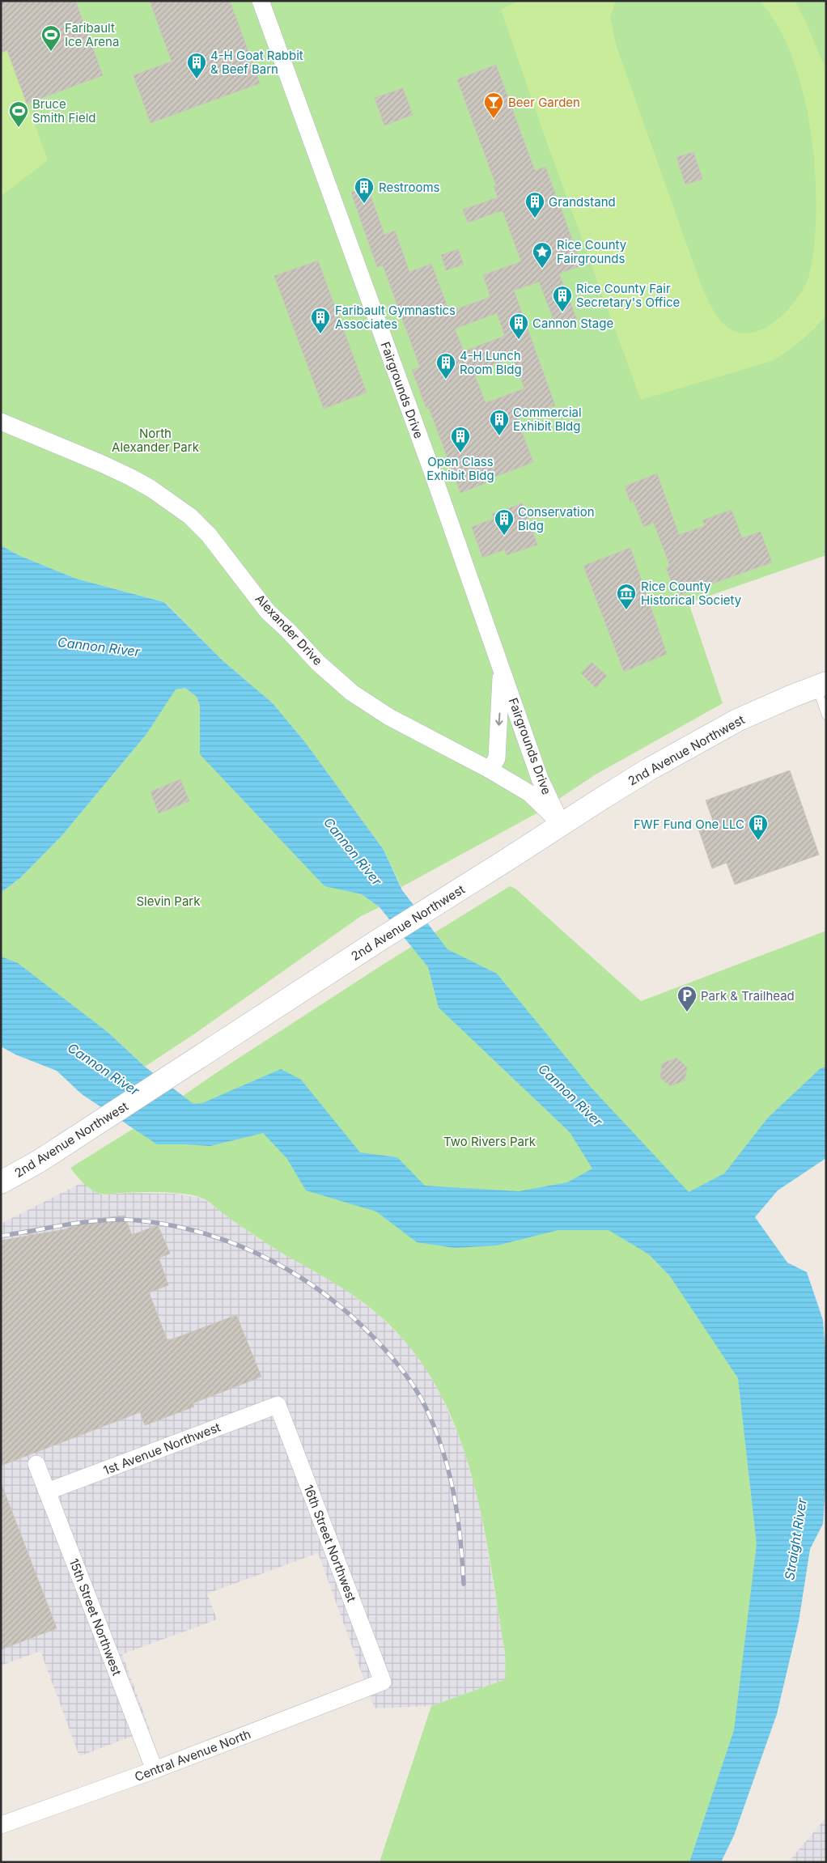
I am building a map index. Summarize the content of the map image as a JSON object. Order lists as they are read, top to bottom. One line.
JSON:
{"streets":{"street":["Fairgrounds Drive","Alexander Drive","2nd Avenue Northwest","1st Avenue Northwest","16th Street Northwest","15th Street Northwest","Central Avenue North"]},"crossings":[["Fairgrounds Drive","Alexander Drive"],["Fairgrounds Drive","2nd Avenue Northwest"],["Alexander Drive","2nd Avenue Northwest"],["1st Avenue Northwest","16th Street Northwest"],["1st Avenue Northwest","15th Street Northwest"],["16th Street Northwest","Central Avenue North"],["15th Street Northwest","Central Avenue North"]],"water":["Cannon River","Straight River"],"parks":["North Alexander Park","Slevin Park","Two Rivers Park"],"places":{"sports":["Faribault Ice Arena","Bruce Smith Field"],"building":["4-H Goat Rabbit & Beef Barn","Restrooms","Grandstand","Rice County Fair Secretary's Office","Faribault Gymnastics Associates","Cannon Stage","4-H Lunch Room Bldg","Commercial Exhibit Bldg","Open Class Exhibit Bldg","Conservation Bldg","FWF Fund One LLC"],"bar":["Beer Garden"],"place":["Rice County Fairgrounds"],"museum":["Rice County Historical Society"],"parking":["Park & Trailhead"]}}
